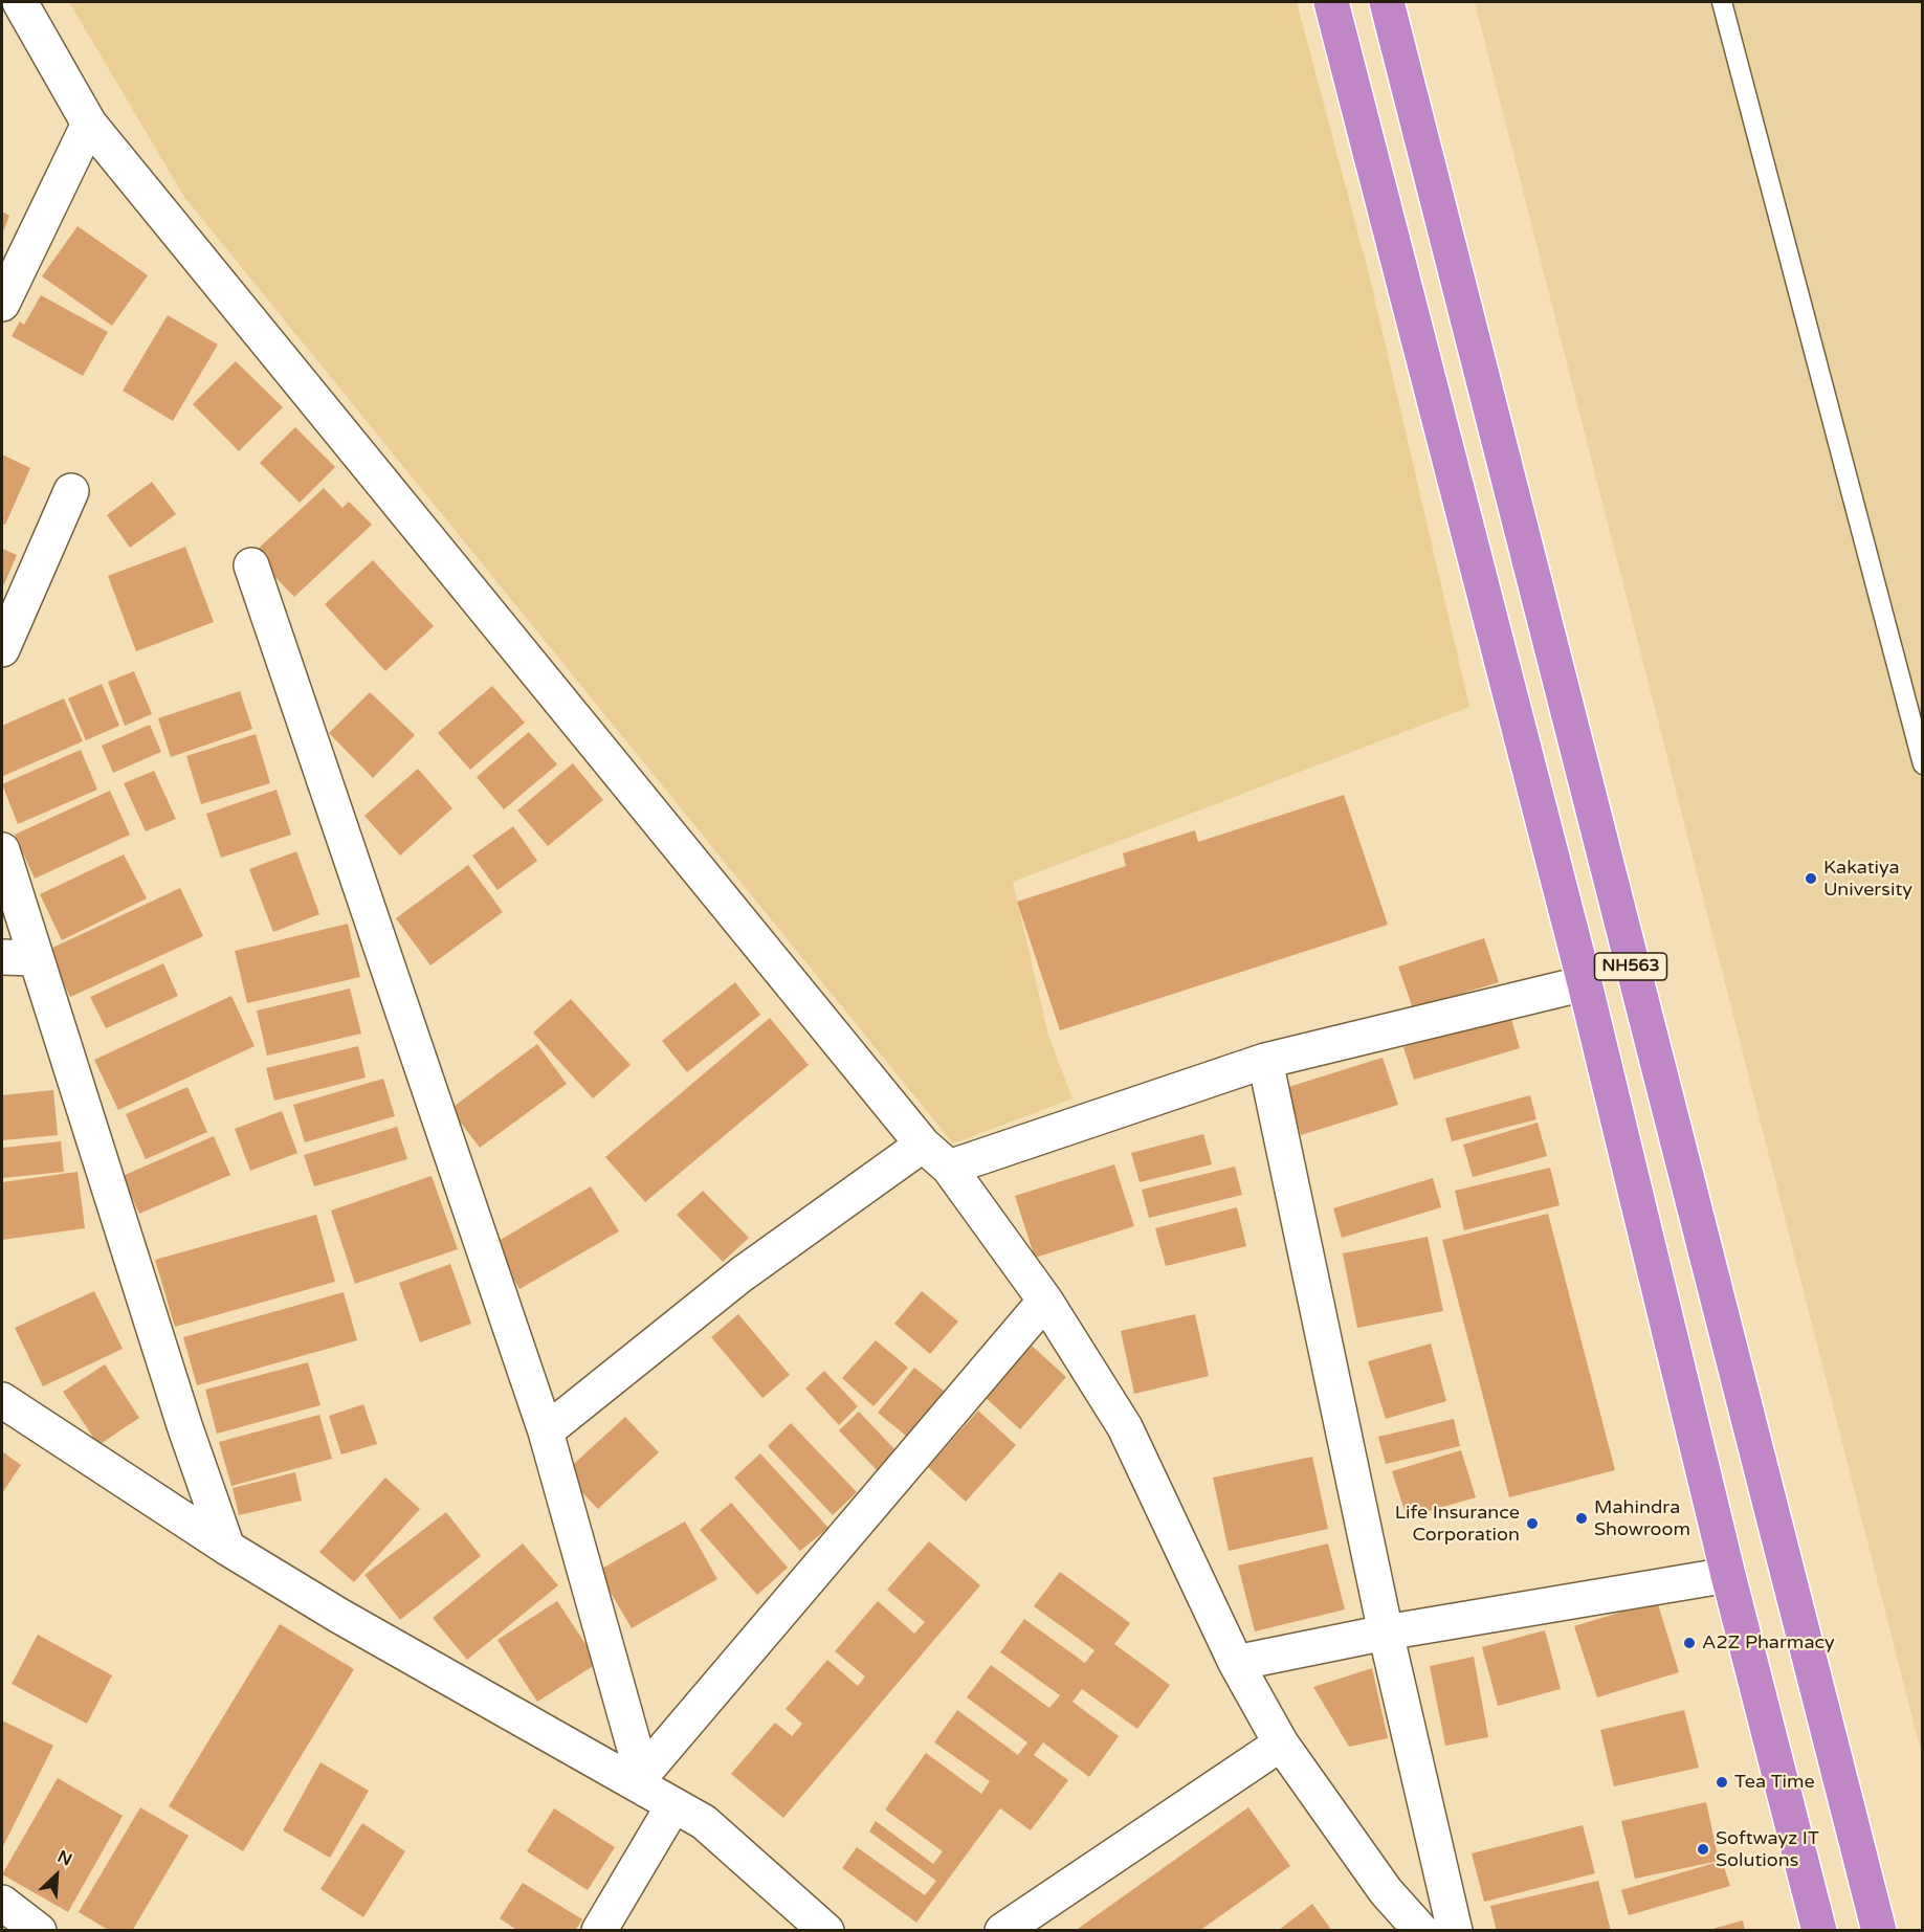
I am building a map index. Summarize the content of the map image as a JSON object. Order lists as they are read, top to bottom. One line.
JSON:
{"streets":{"highway":["NH563"]},"places":["Kakatiya University","Mahindra Showroom","Life Insurance Corporation","A2Z Pharmacy","Tea Time","Softwayz IT Solutions"],"north":"top right"}
